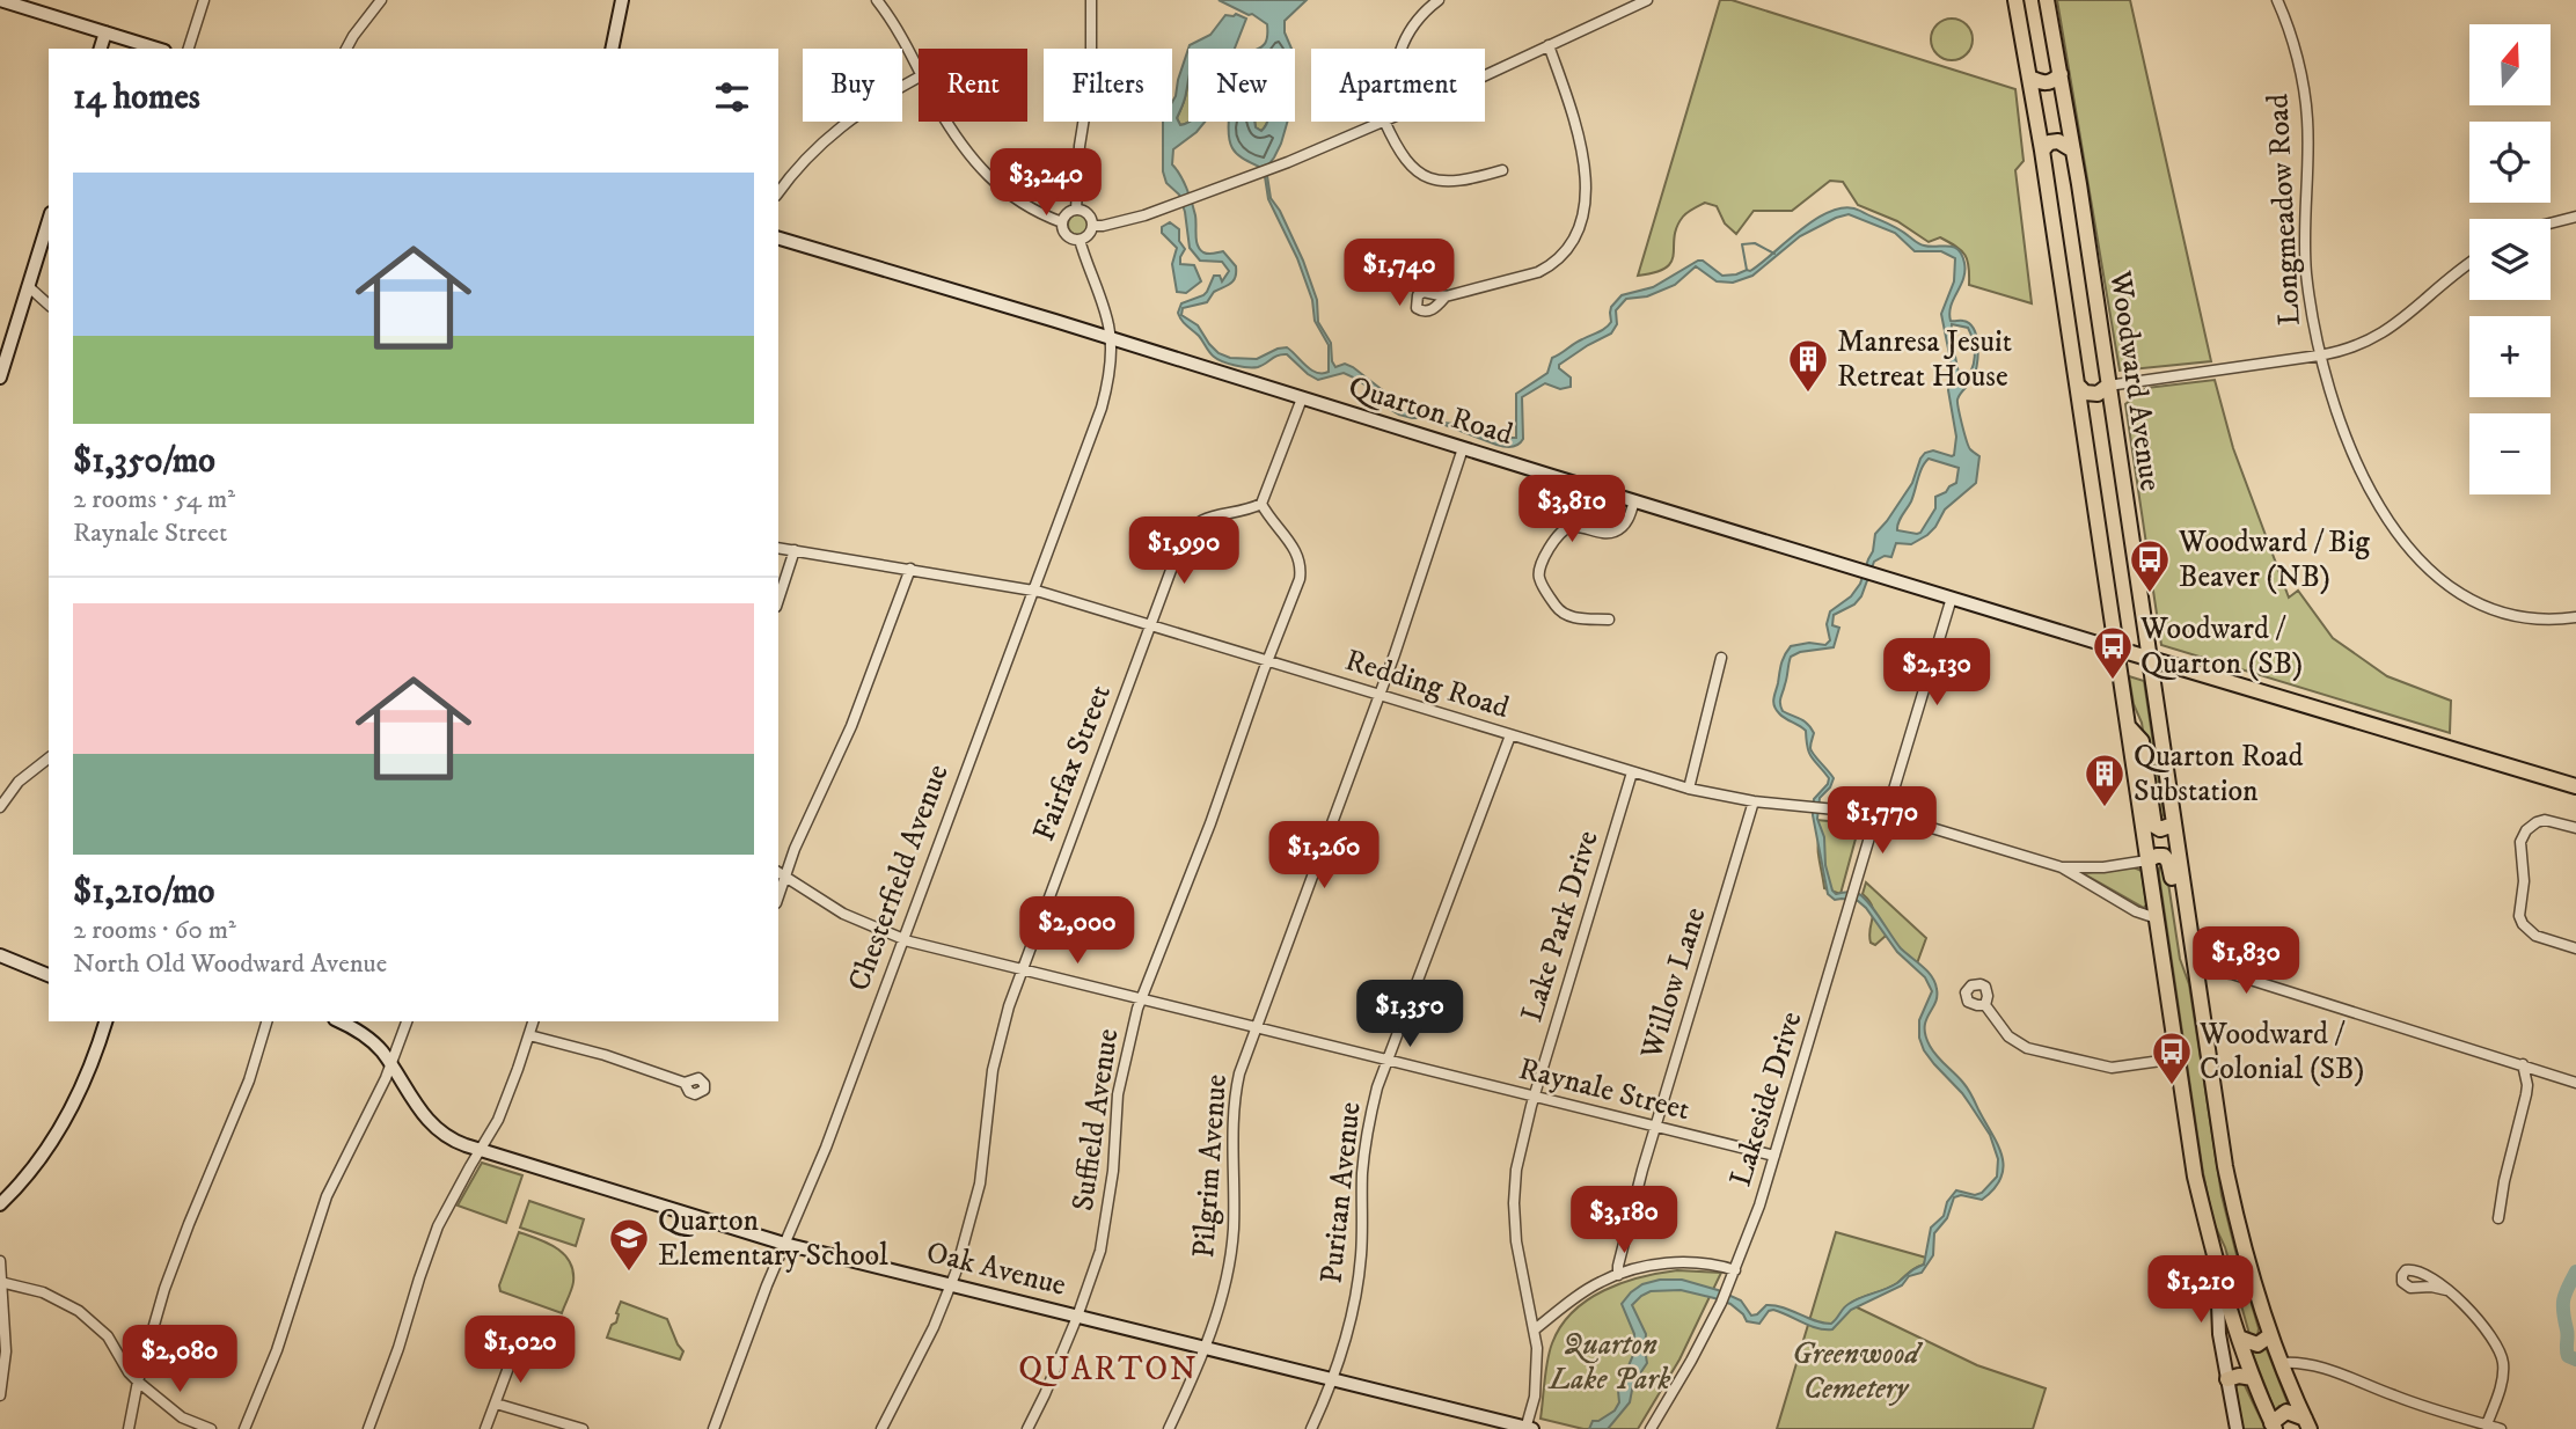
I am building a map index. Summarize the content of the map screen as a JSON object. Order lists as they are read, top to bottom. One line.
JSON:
{"streets":{"main road":["Woodward Avenue"],"street":["Longmeadow Road","Quarton Road","Redding Road","Fairfax Street","Chesterfield Avenue","Lake Park Drive","Willow Lane","Raynale Street","Lakeside Drive","Suffield Avenue","Pilgrim Avenue","Puritan Avenue","Oak Avenue"]},"crossings":[["Quarton Road","Chesterfield Avenue"],["Quarton Road","Lakeside Drive"],["Quarton Road","Pilgrim Avenue"],["Redding Road","Fairfax Street"],["Redding Road","Chesterfield Avenue"],["Redding Road","Lake Park Drive"],["Redding Road","Willow Lane"],["Redding Road","Lakeside Drive"],["Redding Road","Suffield Avenue"],["Redding Road","Pilgrim Avenue"],["Redding Road","Puritan Avenue"],["Fairfax Street","Raynale Street"],["Fairfax Street","Suffield Avenue"],["Fairfax Street","Oak Avenue"],["Chesterfield Avenue","Raynale Street"],["Chesterfield Avenue","Oak Avenue"],["Lake Park Drive","Raynale Street"],["Lake Park Drive","Oak Avenue"],["Willow Lane","Raynale Street"],["Raynale Street","Lakeside Drive"],["Raynale Street","Suffield Avenue"],["Raynale Street","Pilgrim Avenue"],["Raynale Street","Puritan Avenue"],["Suffield Avenue","Oak Avenue"],["Pilgrim Avenue","Oak Avenue"],["Puritan Avenue","Oak Avenue"]],"districts":["QUARTON"],"parks":["Quarton Lake Park","Greenwood Cemetery"],"places":{"building":["Manresa Jesuit Retreat House","Quarton Road Substation"],"bus stop":["Woodward / Big Beaver (NB)","Woodward / Quarton (SB)","Woodward / Colonial (SB)"],"school or university":["Quarton Elementary School"]},"north":"top","page":{"map_buttons":["+","−"],"chip":["Buy","Rent","Filters","New","Apartment"],"heading":"14 homes","list":[{"name":"$1,350/mo","note":"2 rooms · 54 m² · Raynale Street"},{"name":"$1,210/mo","note":"2 rooms · 60 m² · North Old Woodward Avenue"}],"price":["$3,240","$1,740","$3,810","$1,990","$2,130","$1,770","$1,260","$2,000","$1,830","$1,350","$3,180","$1,210","$1,020","$2,080"]}}
